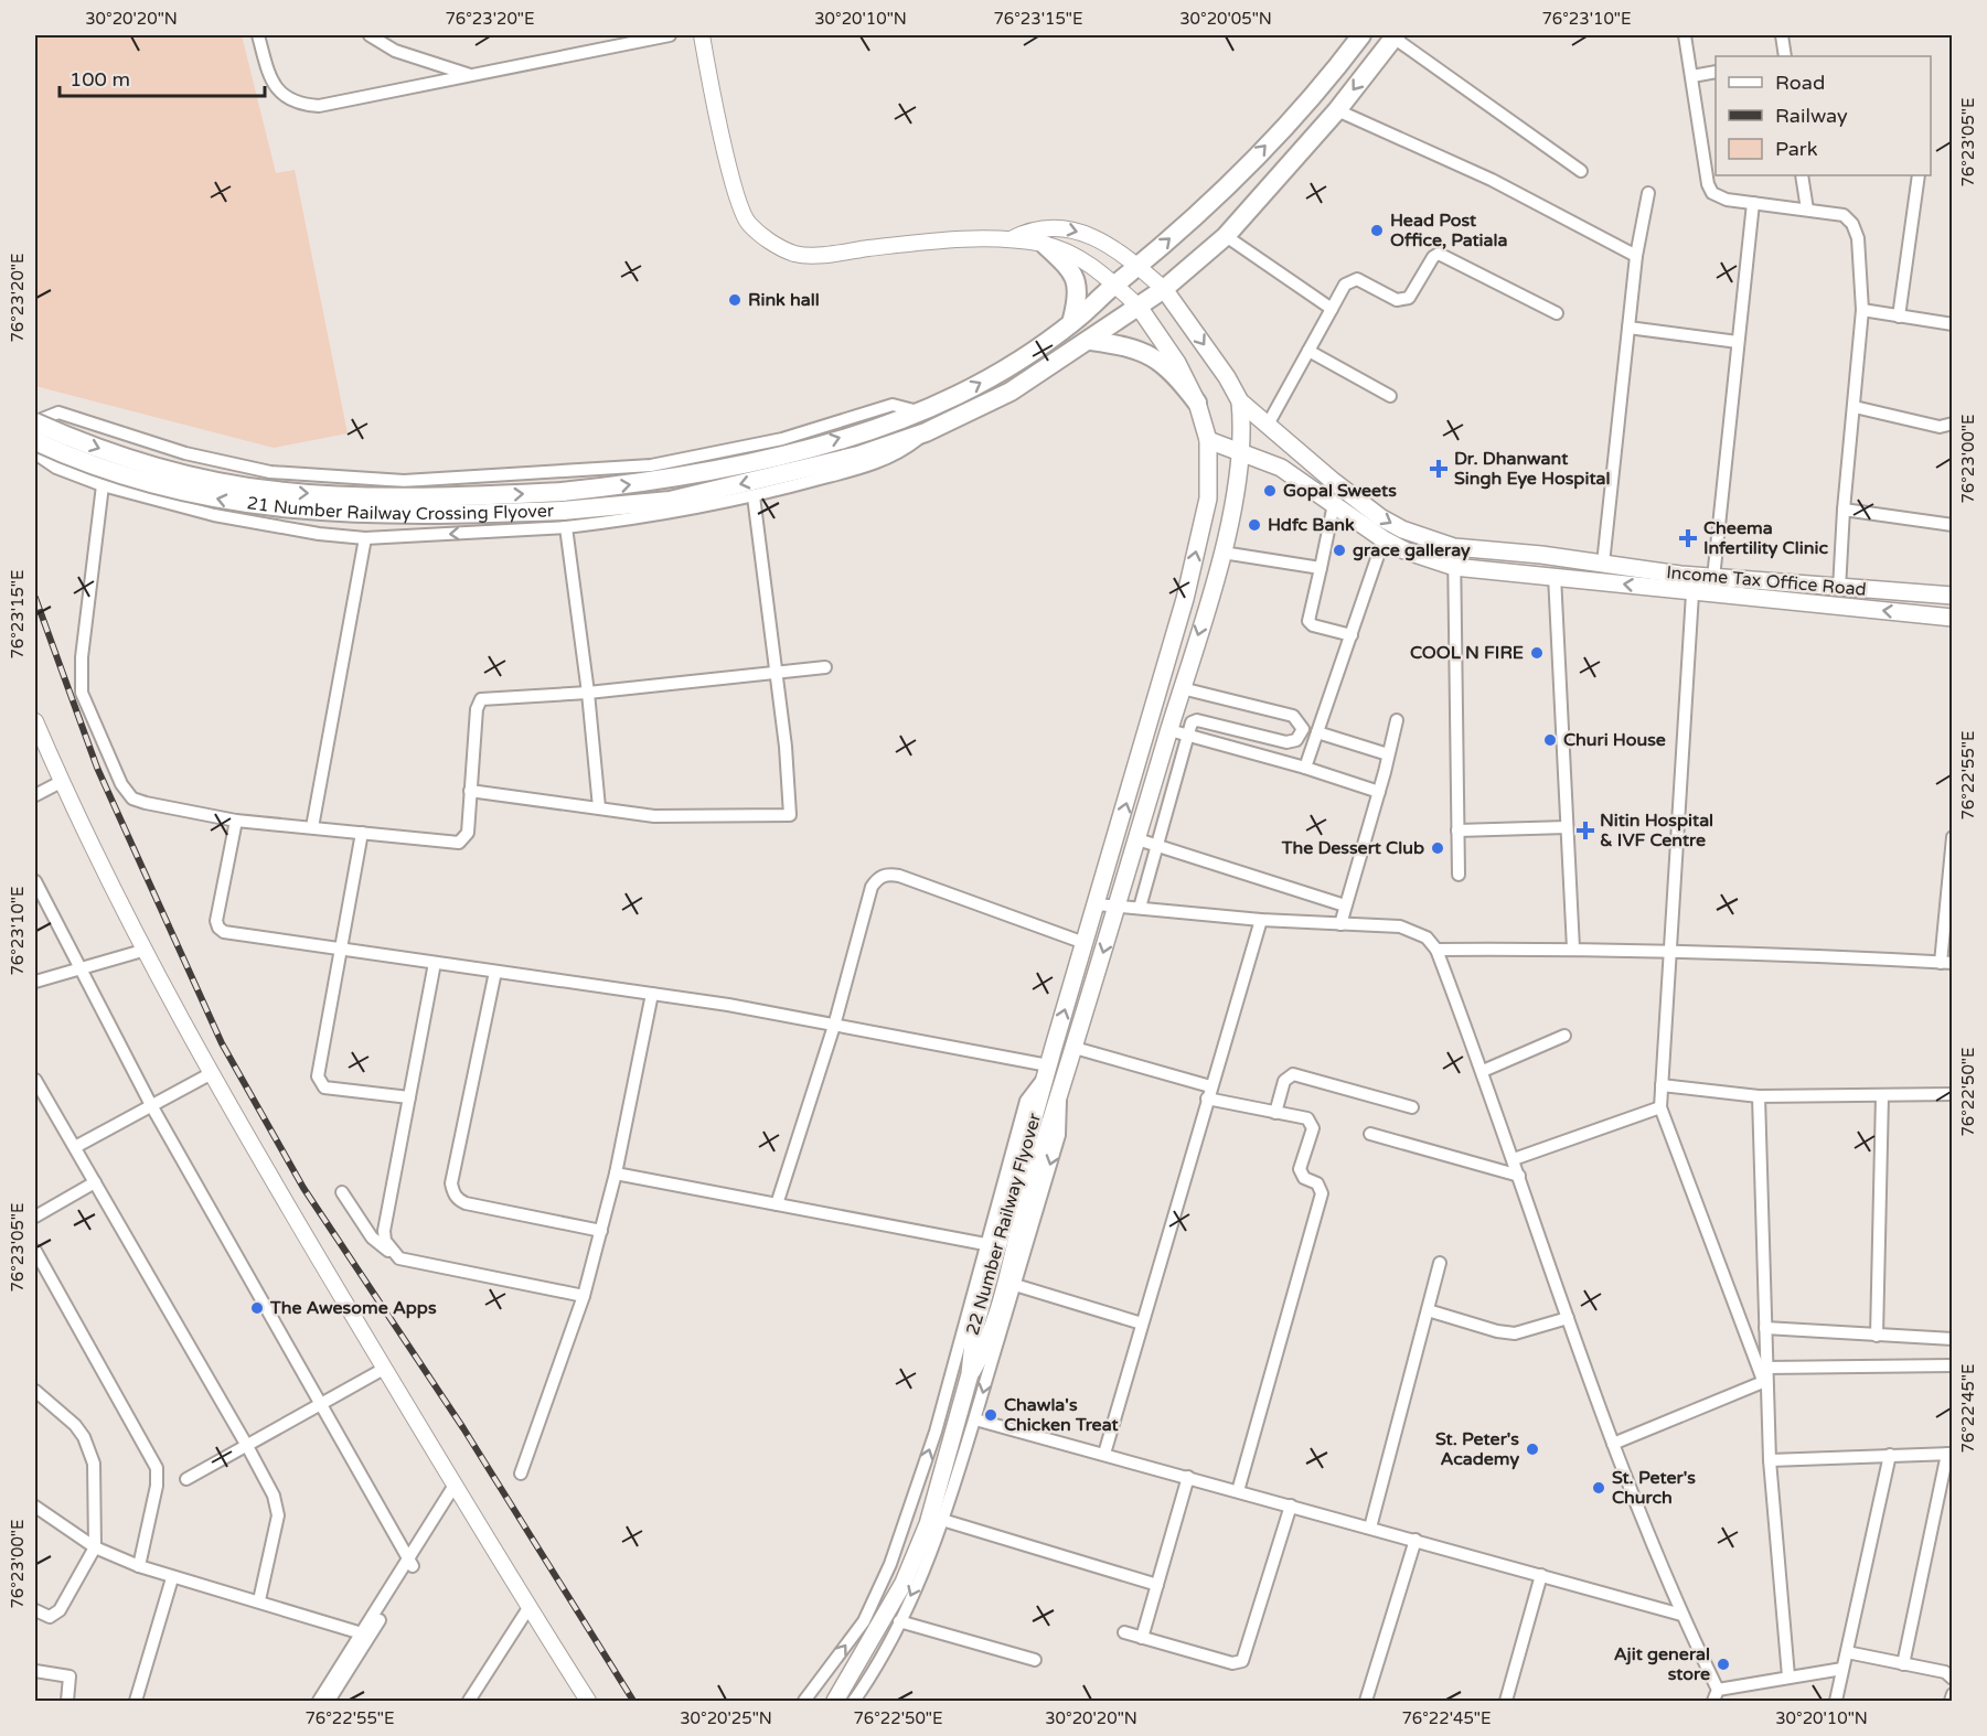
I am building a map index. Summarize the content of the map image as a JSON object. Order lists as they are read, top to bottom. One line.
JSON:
{"streets":{"main road":["21 Number Railway Crossing Flyover","Income Tax Office Road","22 Number Railway Flyover"]},"crossings":[["21 Number Railway Crossing Flyover","22 Number Railway Flyover"],["Income Tax Office Road","22 Number Railway Flyover"]],"places":{"other":["Head Post Office, Patiala","Rink hall","Gopal Sweets","Hdfc Bank","grace galleray","COOL N FIRE","Churi House","The Dessert Club","The Awesome Apps","Chawla's Chicken Treat","St. Peter's Academy","St. Peter's Church","Ajit general store"],"health":["Dr. Dhanwant Singh Eye Hospital","Cheema Infertility Clinic","Nitin Hospital & IVF Centre"]},"legend":["Road","Railway","Park"],"scale_bar":"100 m","coordinates":["30°20'20\"N","76°23'20\"E","30°20'10\"N","76°23'15\"E","30°20'05\"N","76°23'10\"E","76°23'05\"E","76°23'00\"E","76°22'55\"E","76°22'50\"E","76°22'45\"E","30°20'25\"N"]}
